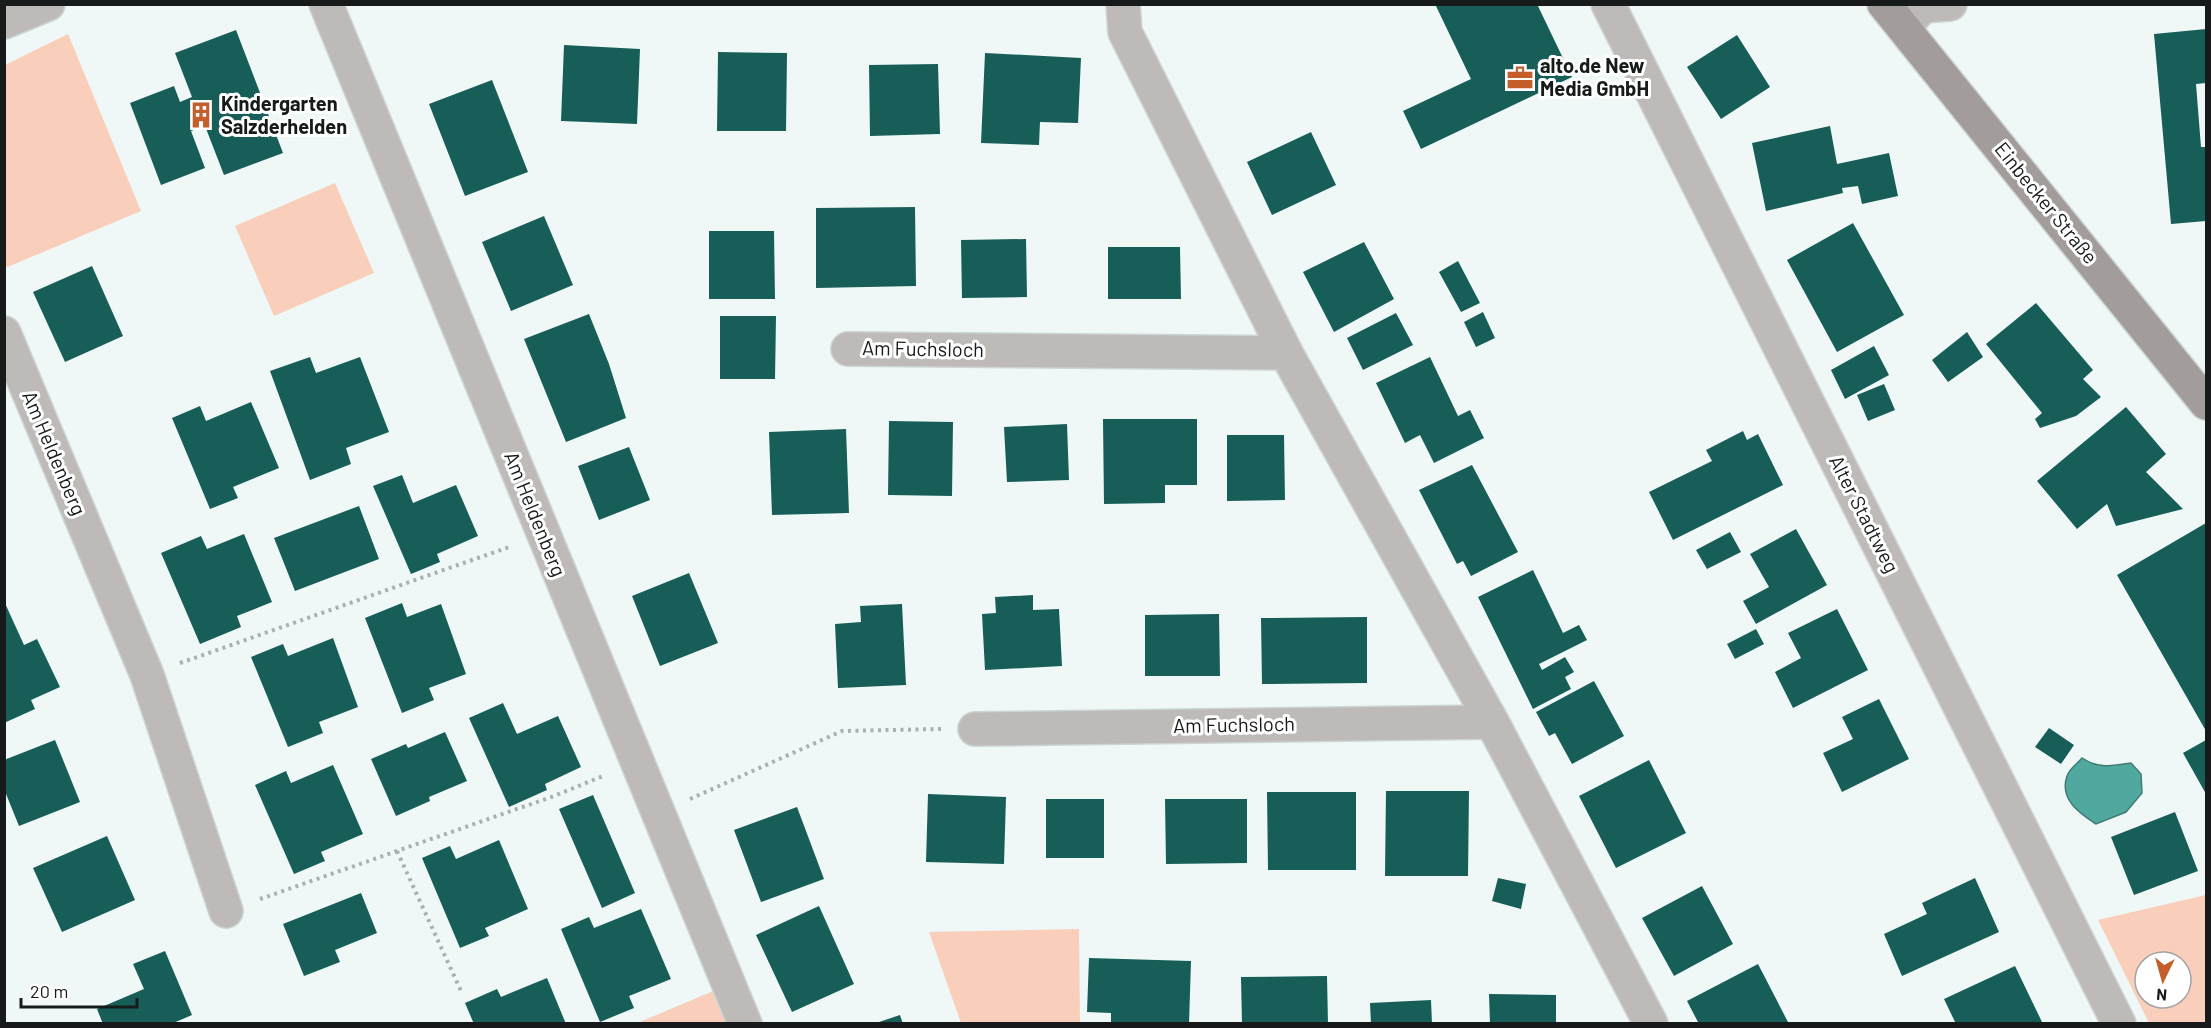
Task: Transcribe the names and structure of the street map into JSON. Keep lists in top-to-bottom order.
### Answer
{
  "streets": {
    "street": [
      "Einbecker Straße",
      "Am Fuchsloch",
      "Am Heldenberg",
      "Alter Stadtweg"
    ]
  },
  "places": {
    "office": ["alto.de New Media GmbH"],
    "building": ["Kindergarten Salzderhelden"]
  },
  "scale_bar": "20 m",
  "north": "bottom"
}
